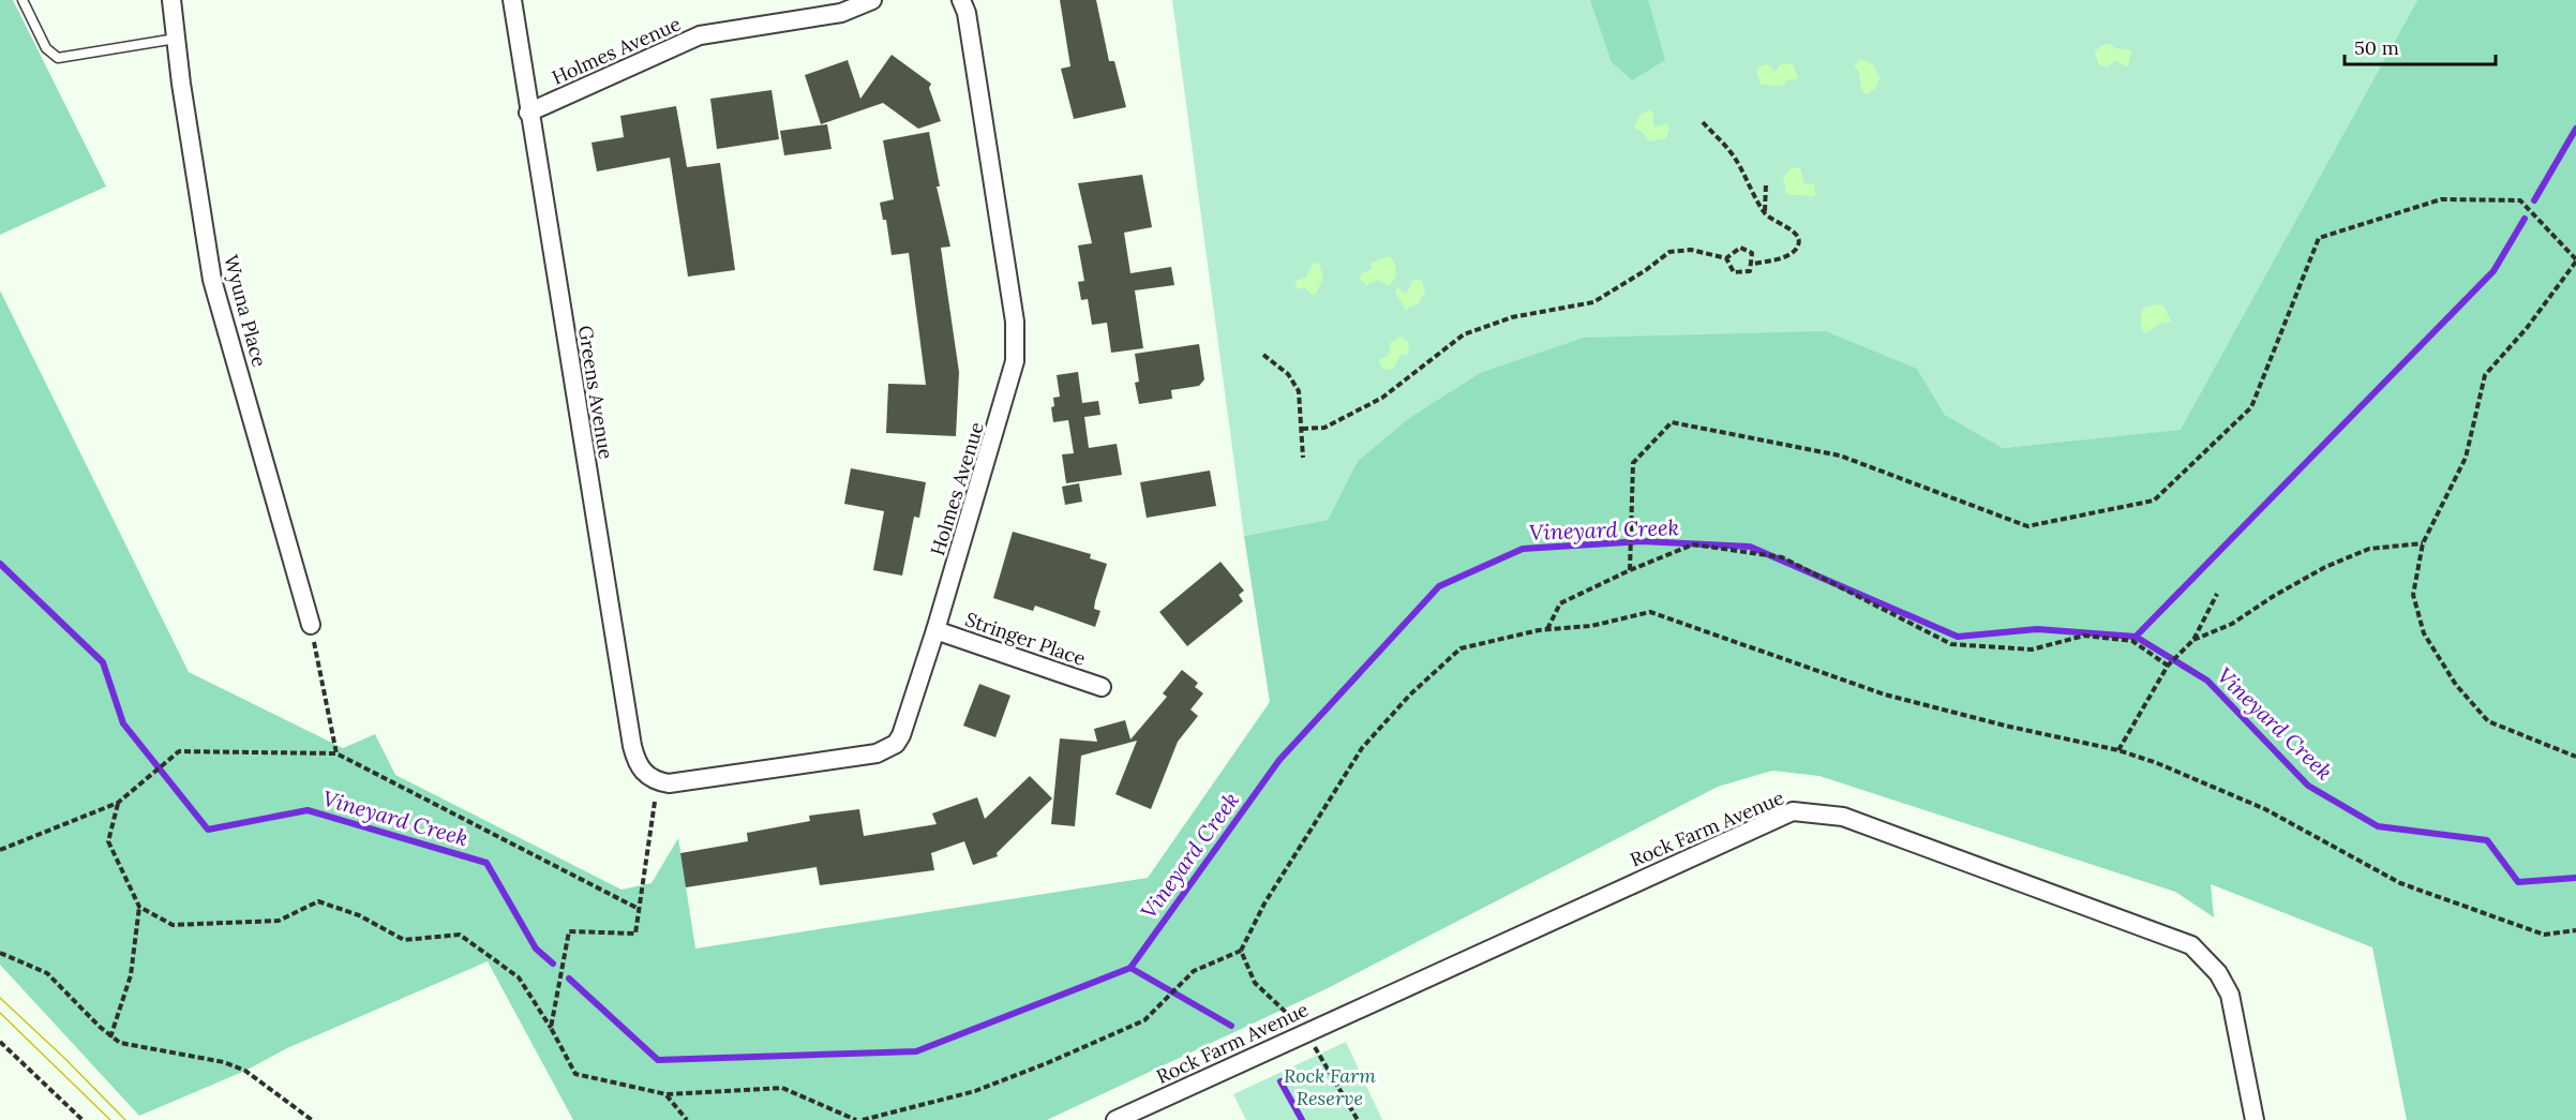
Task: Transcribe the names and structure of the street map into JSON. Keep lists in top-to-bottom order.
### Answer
{
  "streets": {
    "street": [
      "Holmes Avenue",
      "Wyuna Place",
      "Greens Avenue",
      "Stringer Place",
      "Rock Farm Avenue"
    ]
  },
  "crossings": [
    ["Holmes Avenue", "Greens Avenue"],
    ["Holmes Avenue", "Stringer Place"]
  ],
  "water": ["Vineyard Creek"],
  "parks": ["Rock Farm Reserve"],
  "scale_bar": "50 m"
}
